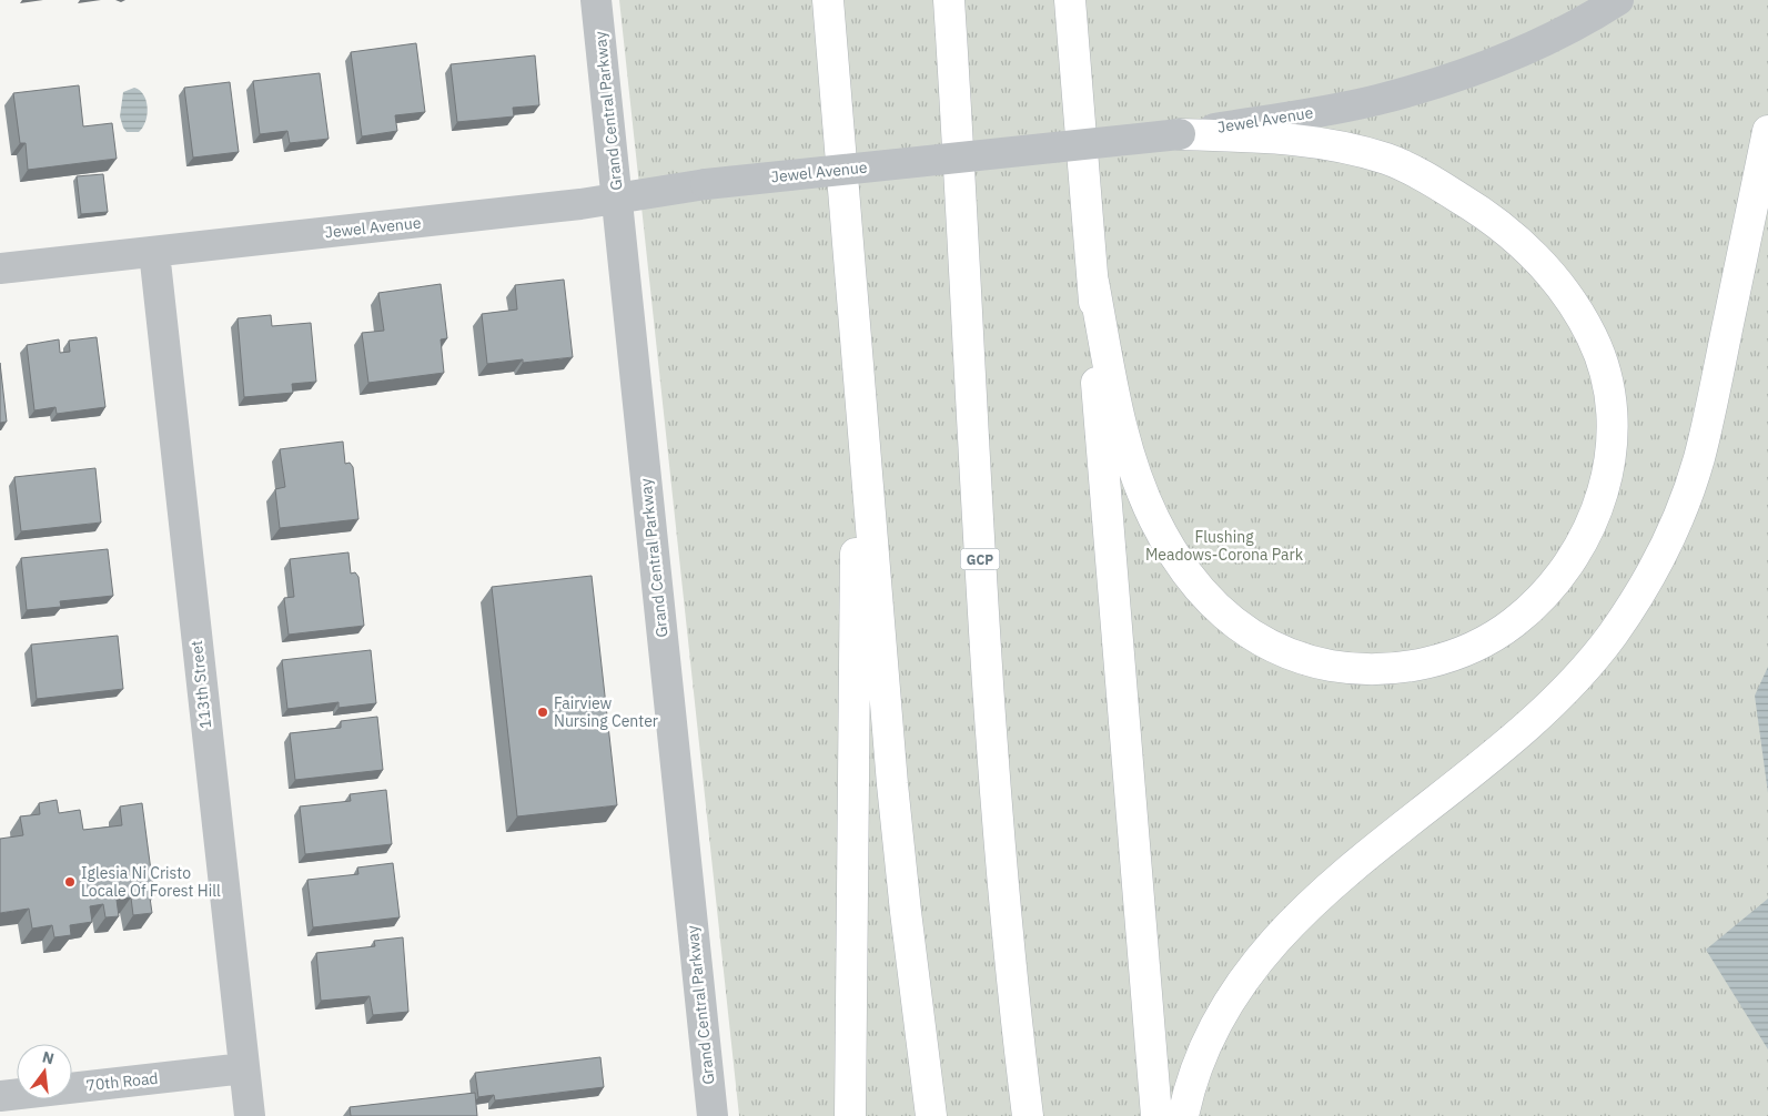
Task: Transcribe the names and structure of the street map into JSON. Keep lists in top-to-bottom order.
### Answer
{
  "streets": {
    "highway": ["GCP"],
    "street": [
      "Grand Central Parkway",
      "Jewel Avenue",
      "113th Street",
      "70th Road"
    ]
  },
  "crossings": [
    ["Grand Central Parkway", "Jewel Avenue"],
    ["Jewel Avenue", "113th Street"],
    ["113th Street", "70th Road"]
  ],
  "parks": ["Flushing Meadows-Corona Park"],
  "places": ["Fairview Nursing Center", "Iglesia Ni Cristo Locale Of Forest Hill"],
  "north": "top"
}
